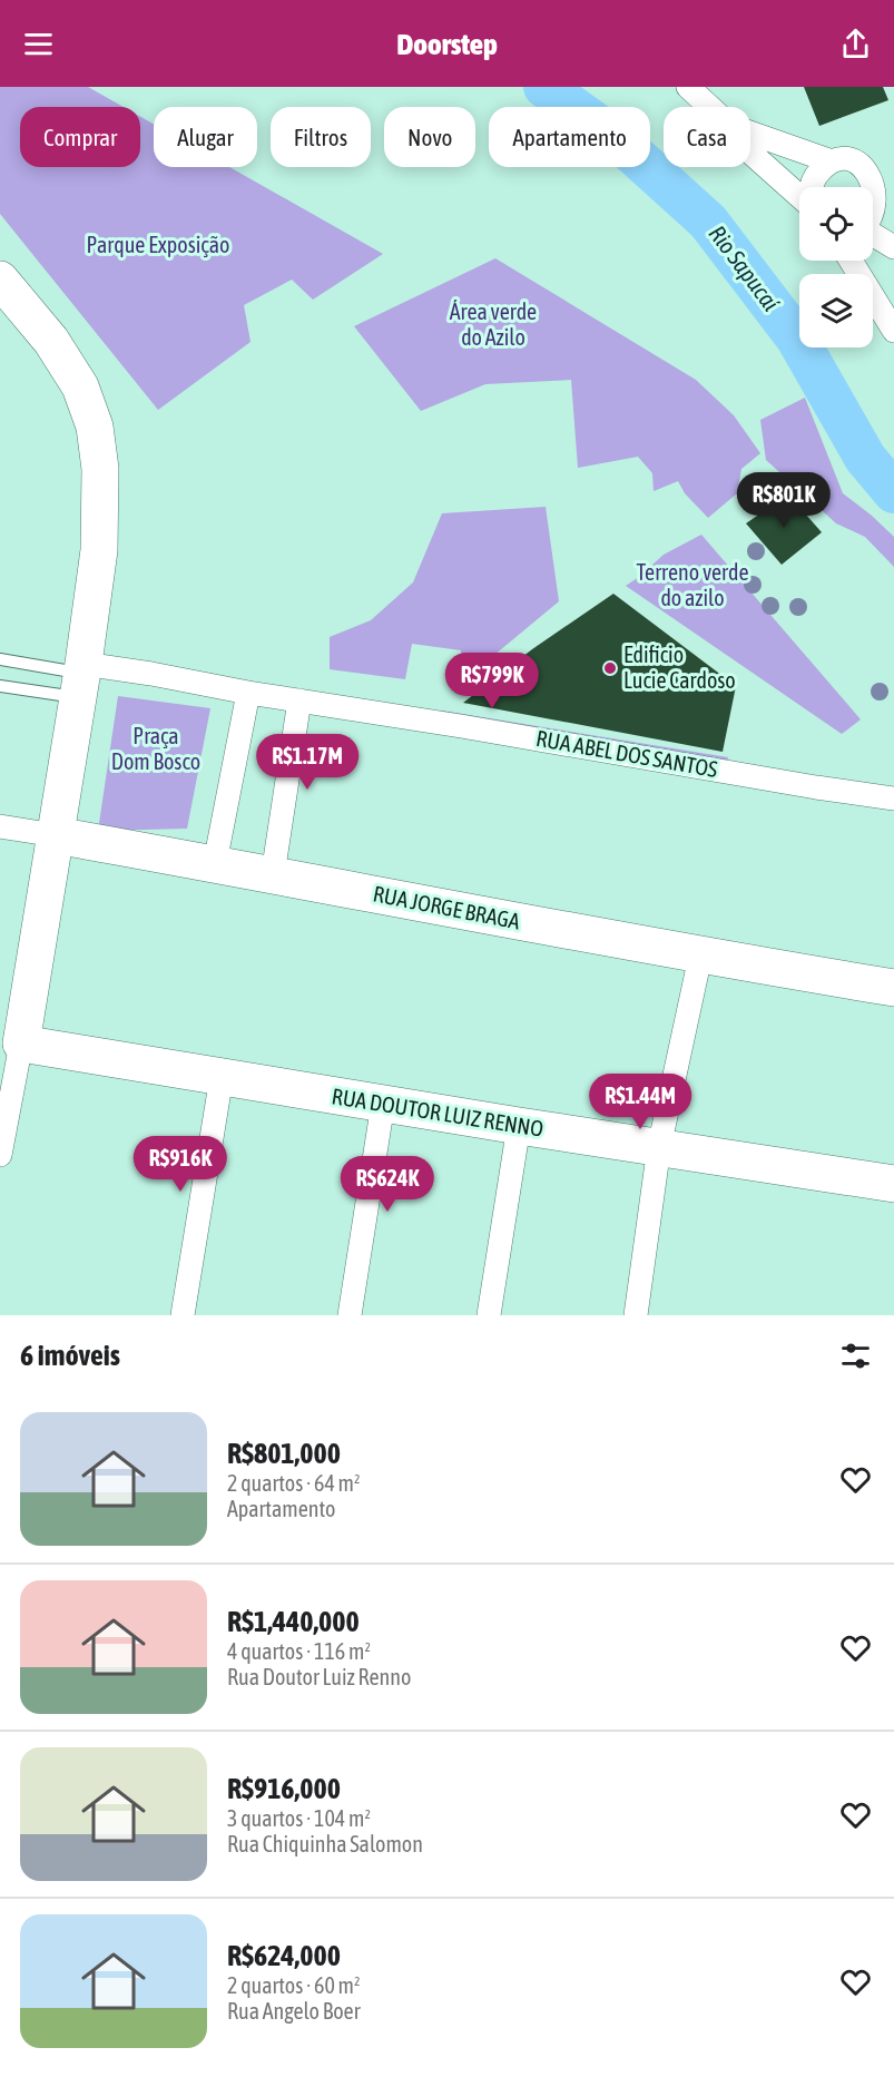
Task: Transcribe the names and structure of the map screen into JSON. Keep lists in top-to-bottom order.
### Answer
{
  "streets": {
    "highway": ["RUA JORGE BRAGA", "RUA DOUTOR LUIZ RENNO"],
    "street": ["RUA ABEL DOS SANTOS"]
  },
  "water": ["Rio Sapucaí"],
  "parks": [
    "Parque Exposição",
    "Área verde do Azilo",
    "Terreno verde do azilo",
    "Praça Dom Bosco"
  ],
  "places": ["Edificio Lucie Cardoso"],
  "page": {
    "header": "Doorstep",
    "chip": [
      "Comprar",
      "Alugar",
      "Filtros",
      "Novo",
      "Apartamento",
      "Casa"
    ],
    "price": [
      "R$801K",
      "R$799K",
      "R$1.17M",
      "R$1.44M",
      "R$916K",
      "R$624K"
    ],
    "heading": "6 imóveis",
    "list": [
      {
        "name": "R$801,000",
        "note": "2 quartos · 64 m² · Apartamento"
      },
      {
        "name": "R$1,440,000",
        "note": "4 quartos · 116 m² · Rua Doutor Luiz Renno"
      },
      {
        "name": "R$916,000",
        "note": "3 quartos · 104 m² · Rua Chiquinha Salomon"
      },
      {
        "name": "R$624,000",
        "note": "2 quartos · 60 m² · Rua Angelo Boer"
      }
    ]
  }
}
